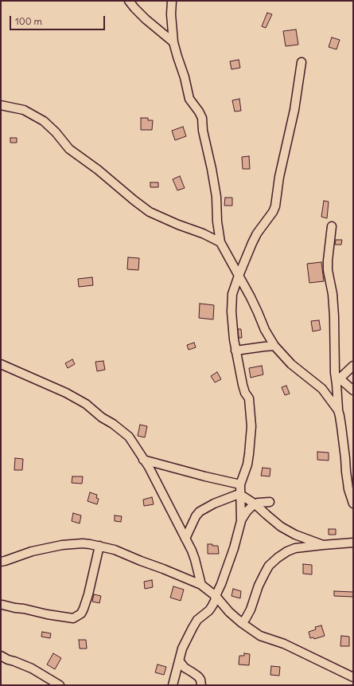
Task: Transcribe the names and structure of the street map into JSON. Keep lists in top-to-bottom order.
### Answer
{
  "scale_bar": "100 m"
}
